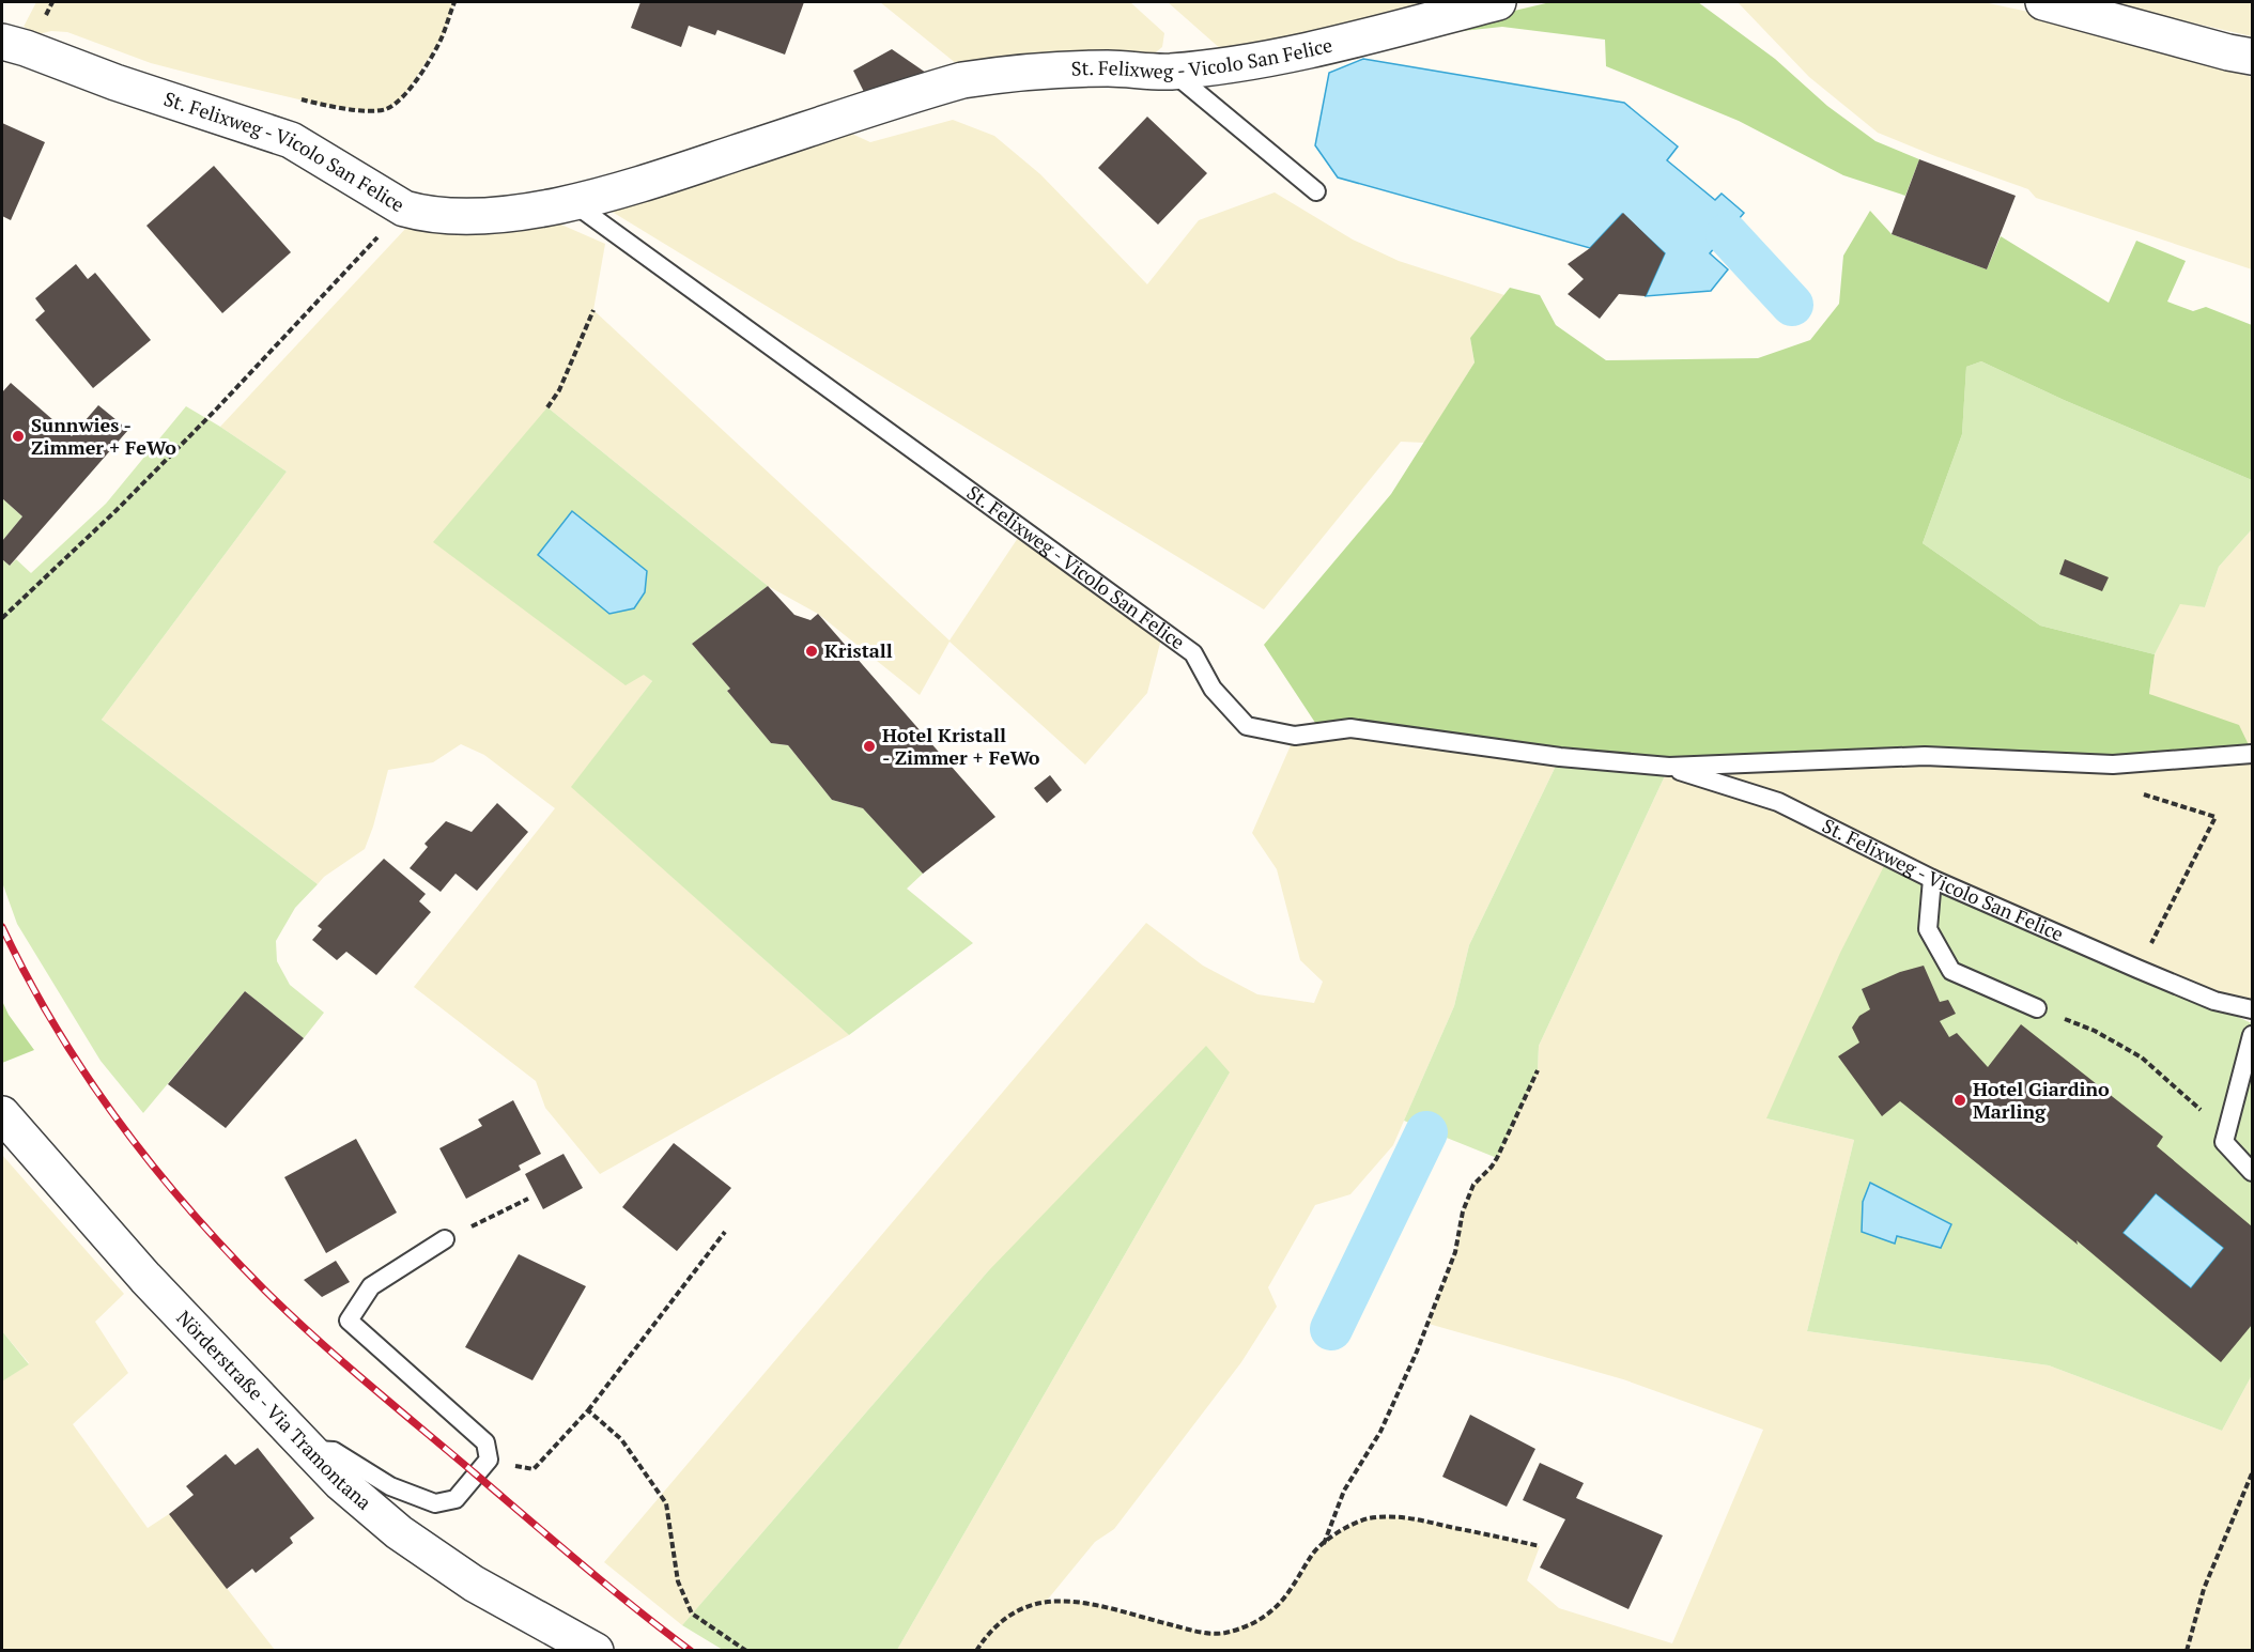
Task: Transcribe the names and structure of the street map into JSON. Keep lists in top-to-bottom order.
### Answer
{
  "streets": {
    "street": ["St. Felixweg - Vicolo San Felice", "Nörderstraße - Via Tramontana"]
  },
  "places": [
    "Sunnwies - Zimmer + FeWo",
    "Kristall",
    "Hotel Kristall - Zimmer + FeWo",
    "Hotel Giardino Marling"
  ]
}
